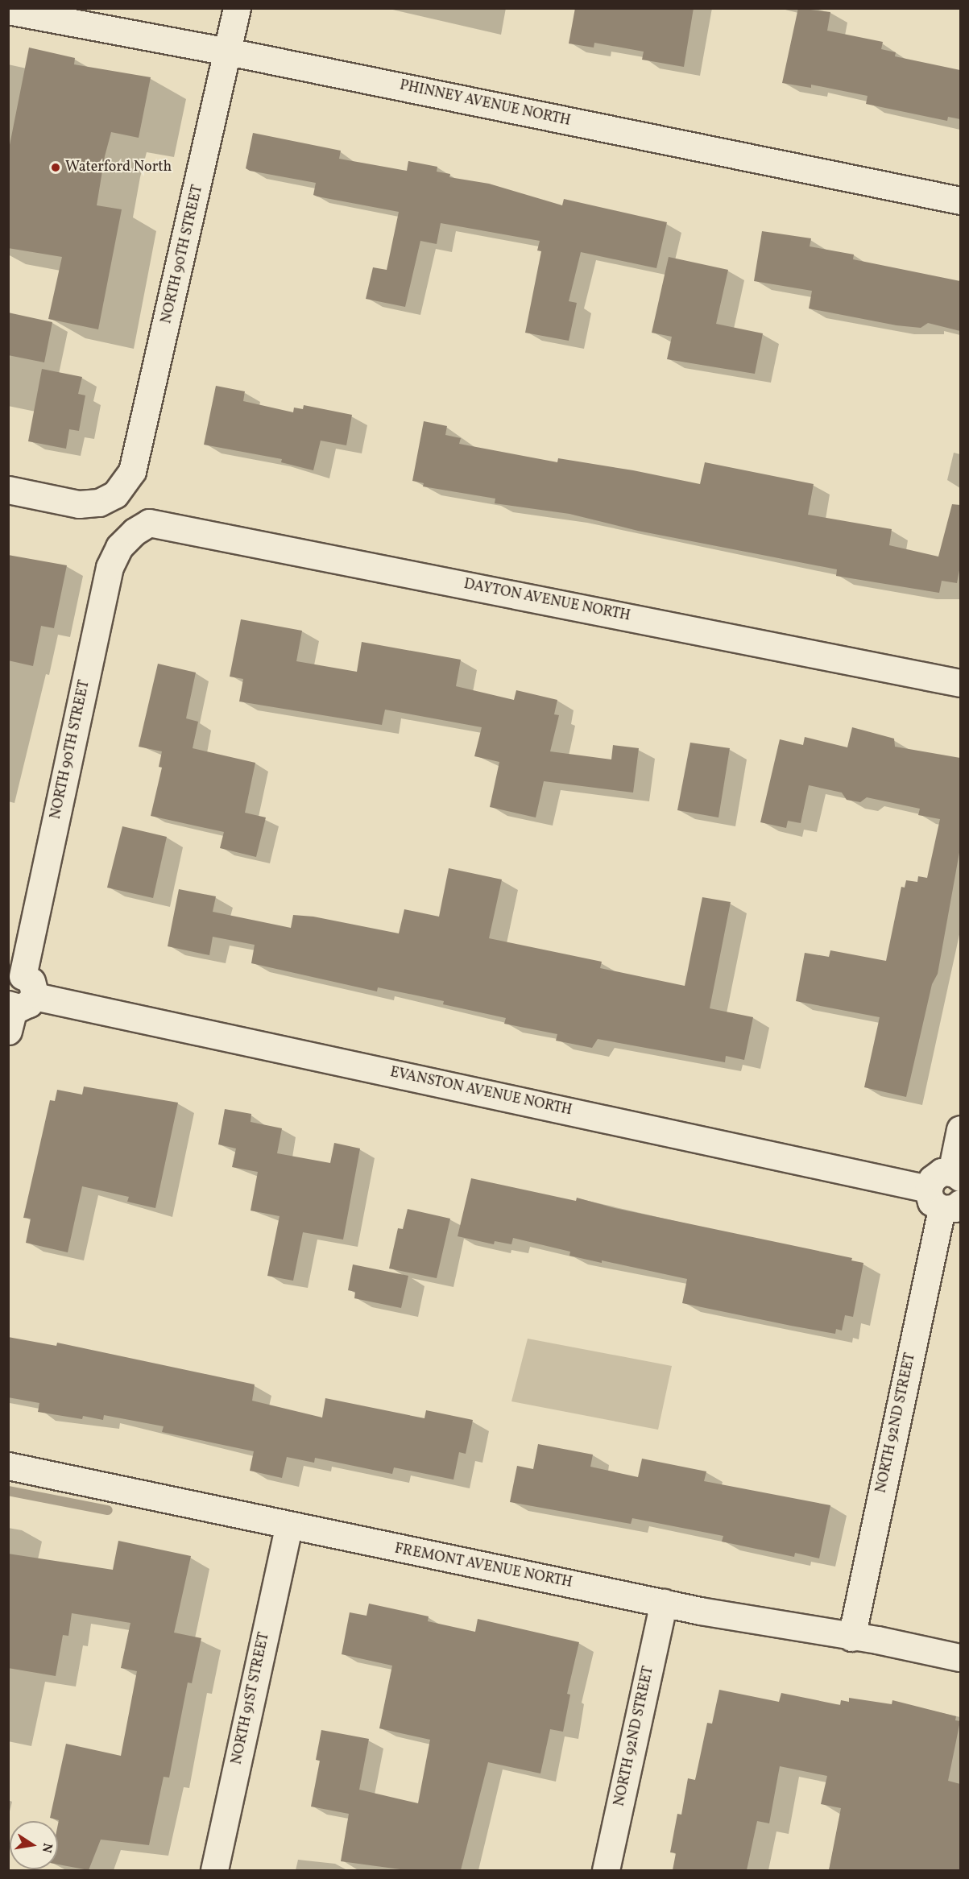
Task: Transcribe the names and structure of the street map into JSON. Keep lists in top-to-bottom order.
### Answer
{
  "streets": {
    "street": [
      "PHINNEY AVENUE NORTH",
      "NORTH 90TH STREET",
      "DAYTON AVENUE NORTH",
      "EVANSTON AVENUE NORTH",
      "NORTH 92ND STREET",
      "FREMONT AVENUE NORTH",
      "NORTH 91ST STREET"
    ]
  },
  "crossings": [
    ["PHINNEY AVENUE NORTH", "NORTH 90TH STREET"],
    ["NORTH 90TH STREET", "DAYTON AVENUE NORTH"],
    ["NORTH 90TH STREET", "EVANSTON AVENUE NORTH"],
    ["EVANSTON AVENUE NORTH", "NORTH 92ND STREET"],
    ["NORTH 92ND STREET", "FREMONT AVENUE NORTH"],
    ["FREMONT AVENUE NORTH", "NORTH 91ST STREET"]
  ],
  "places": ["Waterford North"],
  "north": "right"
}
